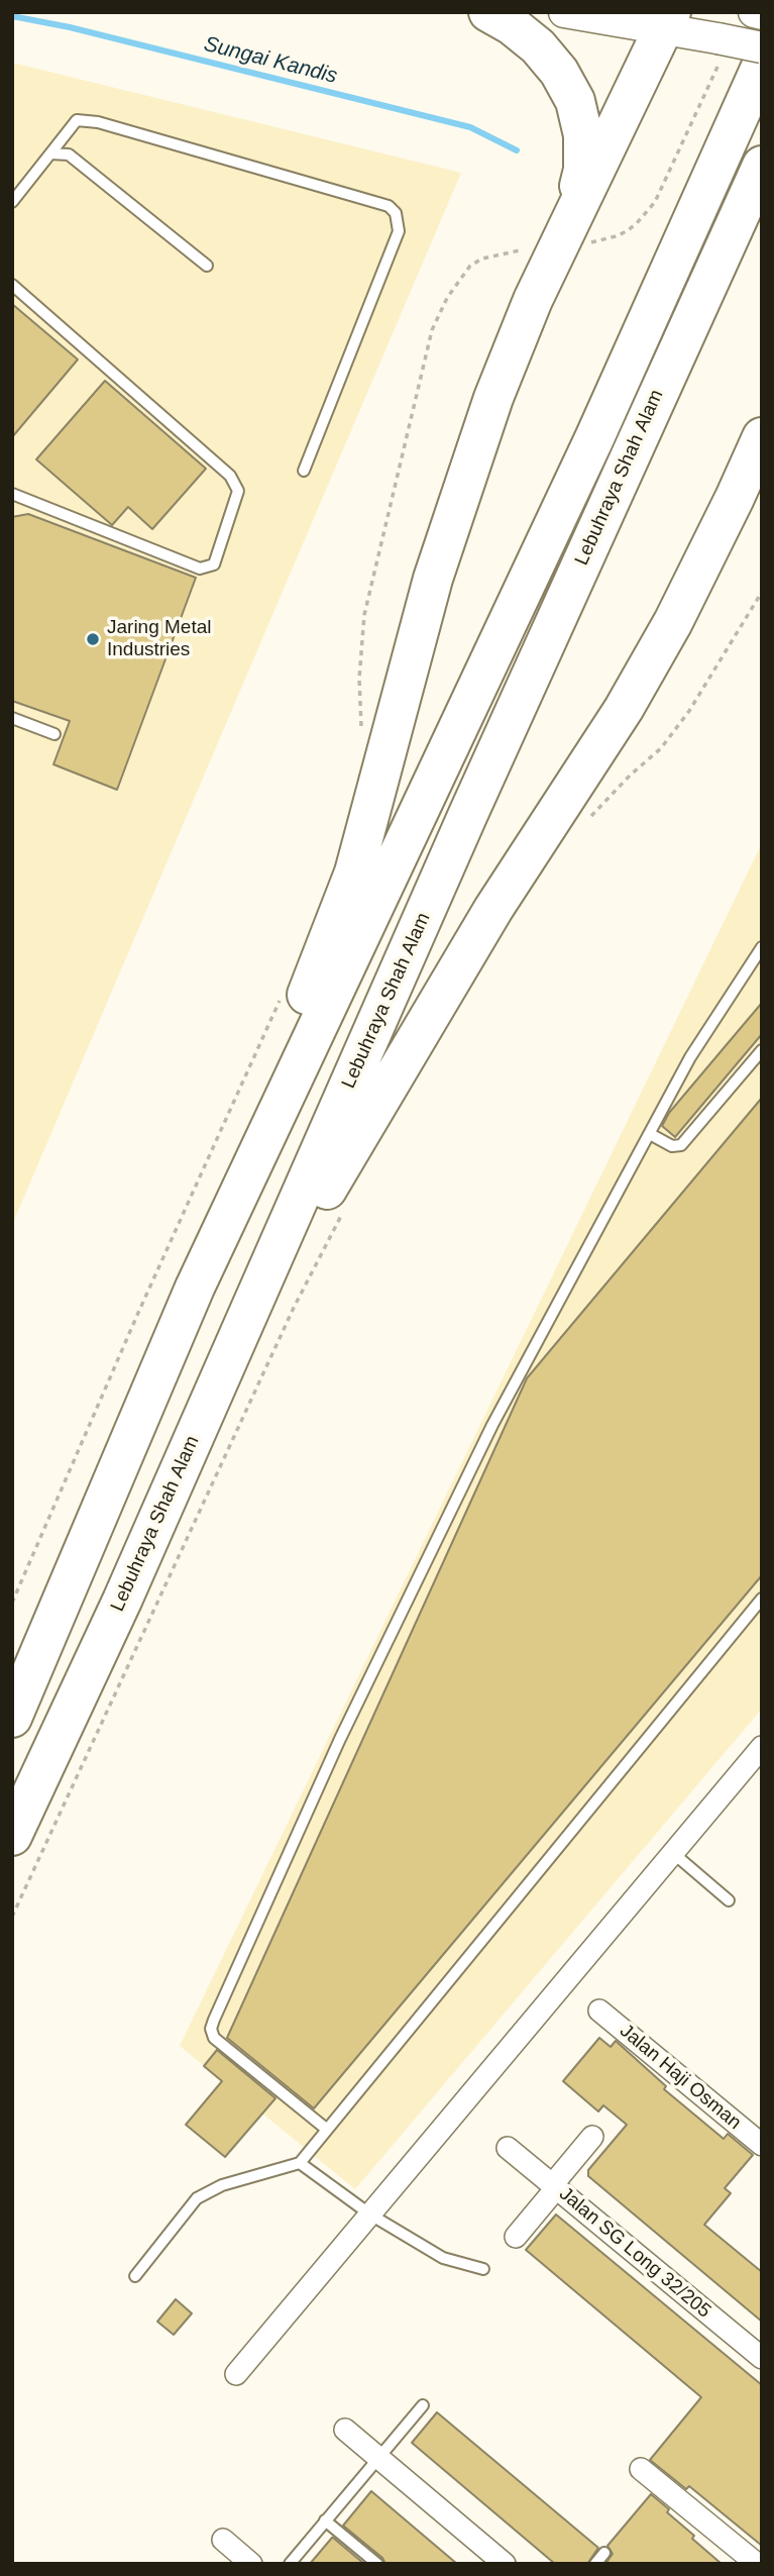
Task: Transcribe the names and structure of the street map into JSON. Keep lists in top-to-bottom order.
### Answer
{
  "streets": {
    "highway": ["Lebuhraya Shah Alam"],
    "street": ["Jalan Haji Osman", "Jalan SG Long 32/205"]
  },
  "water": ["Sungai Kandis"],
  "places": ["Jaring Metal Industries"]
}
